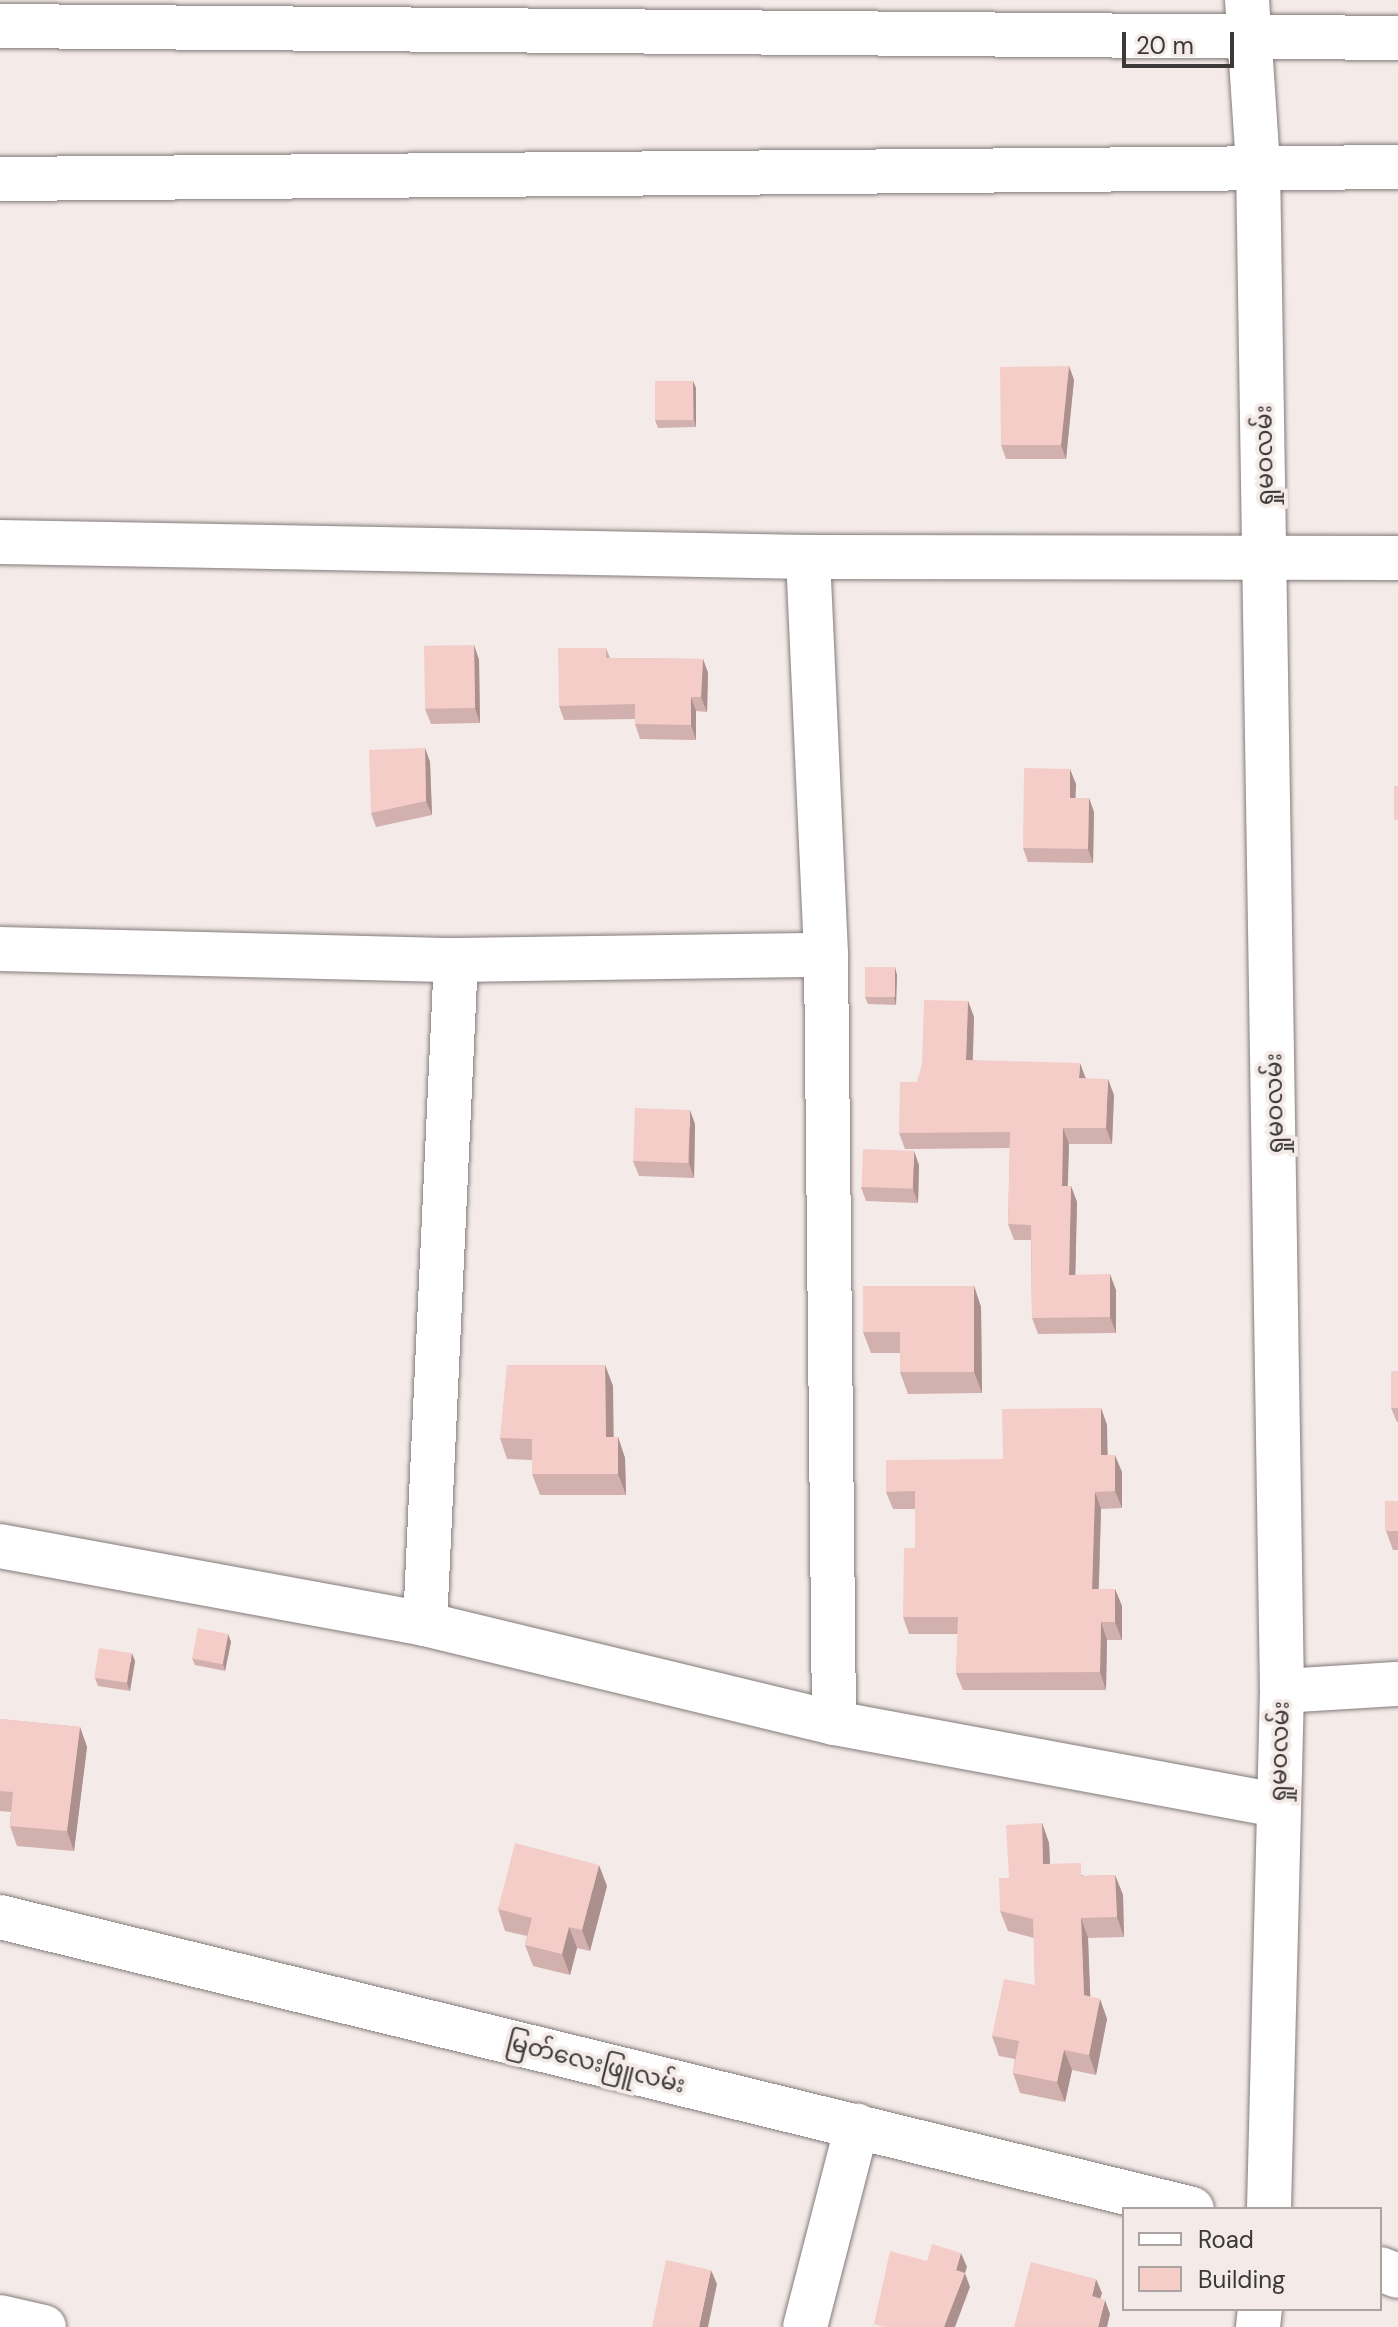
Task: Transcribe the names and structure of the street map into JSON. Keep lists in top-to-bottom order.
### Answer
{
  "streets": {
    "street": ["ရှုမဝလမ်း", "မြတ်လေးဖြူလမ်း"]
  },
  "legend": ["Road", "Building"],
  "scale_bar": "20 m"
}
